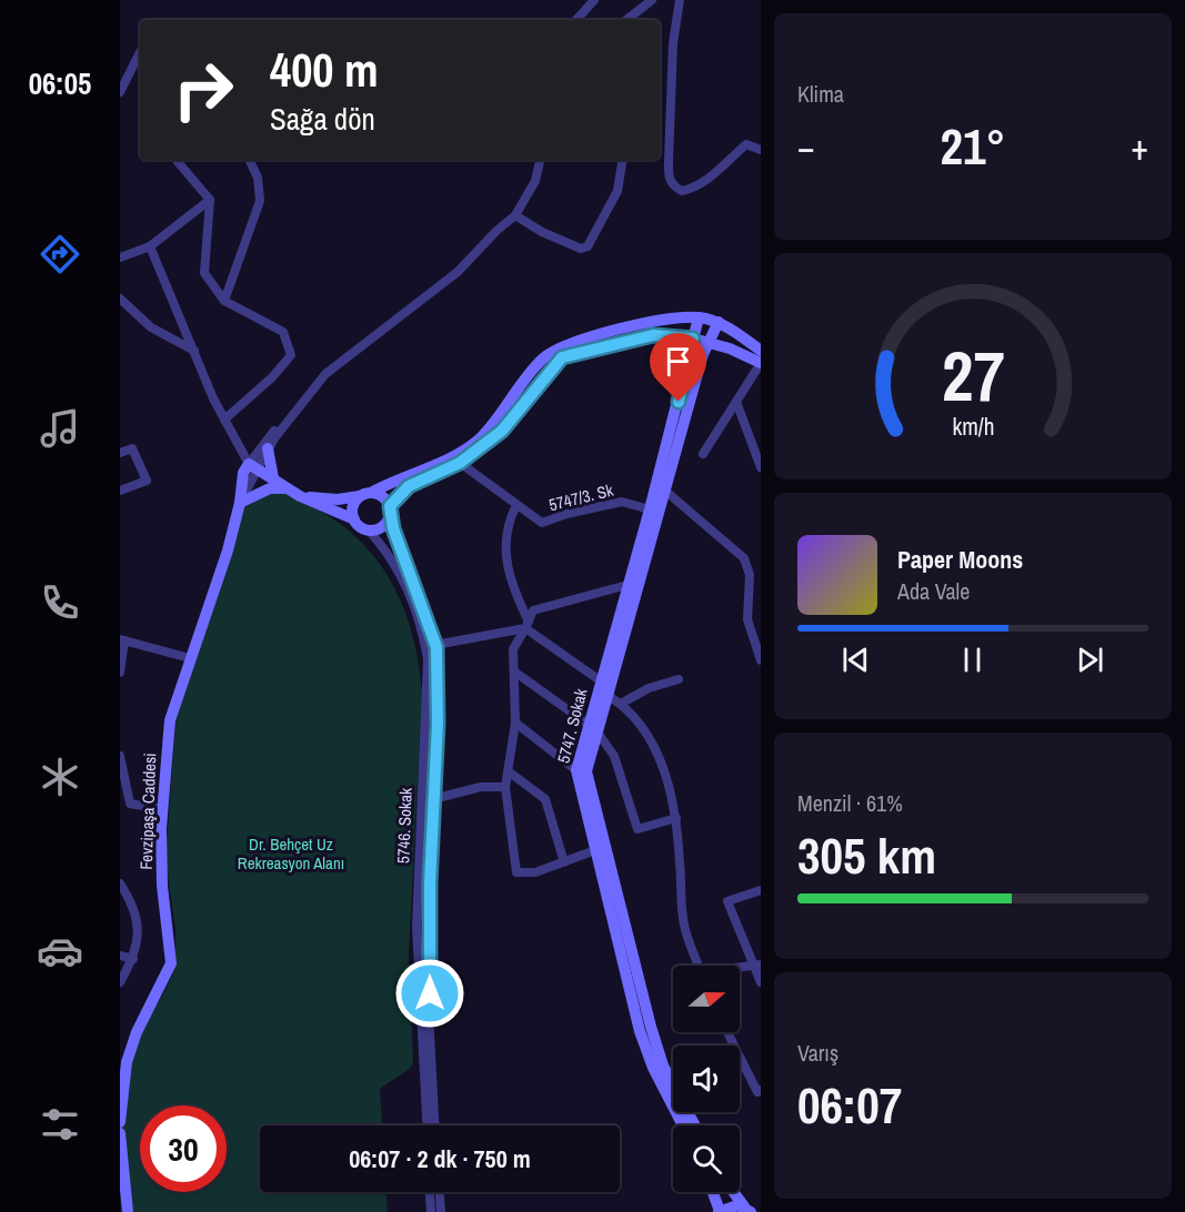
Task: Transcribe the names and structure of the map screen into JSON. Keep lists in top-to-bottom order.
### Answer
{
  "streets": {
    "main road": ["5747. Sokak", "Fevzipaşa Caddesi"],
    "street": ["5747/3. Sk", "5746. Sokak"]
  },
  "crossings": [
    ["5747/3. Sk", "5747. Sokak"]
  ],
  "parks": ["Dr. Behçet Uz Rekreasyon Alanı"],
  "north": "right",
  "page": {
    "tabs": "06:05",
    "tile": [
      "Klima",
      ["Menzil · 61%", "305 km"],
      ["Varış", "06:07"]
    ],
    "turn": ["400 m", "Sağa dön"],
    "heat": ["−", "21°", "+"],
    "song": ["Paper Moons", "Ada Vale"],
    "limit": "30",
    "trip": "06:07 · 2 dk · 750 m",
    "gauge": ["27", "km/h"]
  }
}
